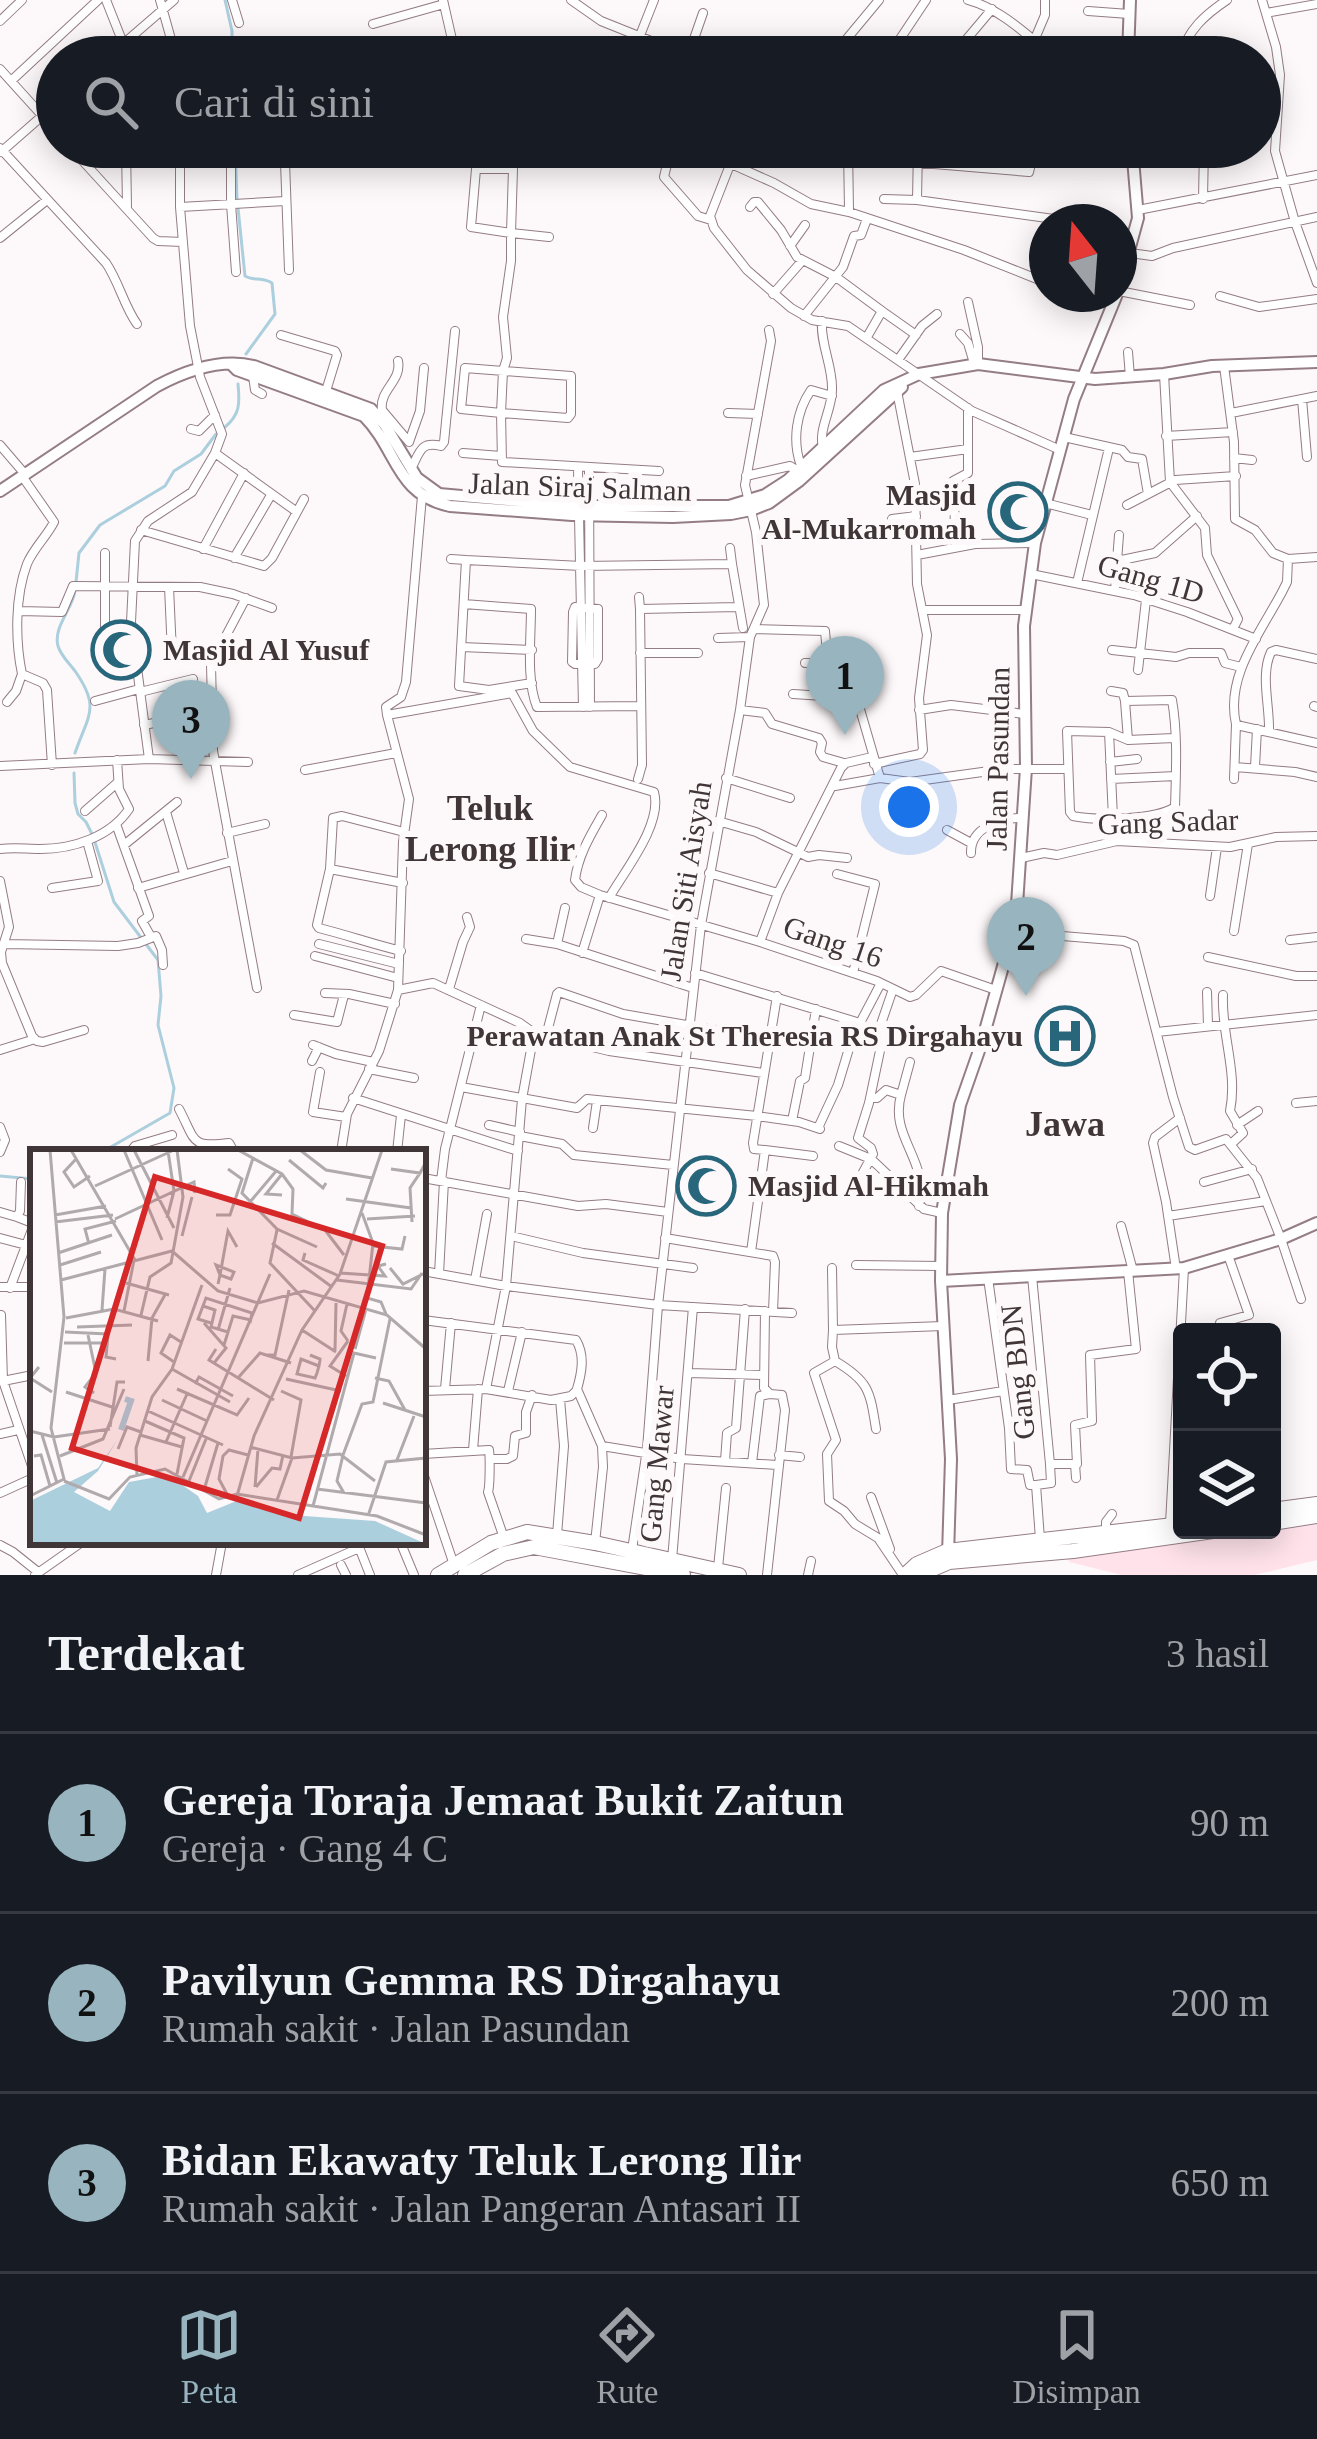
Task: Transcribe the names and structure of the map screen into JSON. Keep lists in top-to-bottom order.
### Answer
{
  "streets": {
    "street": [
      "Jalan Siraj Salman",
      "Gang 1D",
      "Jalan Pasundan",
      "Gang Sadar",
      "Jalan Siti Aisyah",
      "Gang 16",
      "Gang BDN",
      "Gang Mawar"
    ]
  },
  "crossings": [
    ["Jalan Siraj Salman", "Jalan Pasundan"],
    ["Jalan Siraj Salman", "Jalan Siti Aisyah"],
    ["Gang 1D", "Jalan Pasundan"],
    ["Jalan Pasundan", "Gang Sadar"],
    ["Jalan Pasundan", "Gang 16"],
    ["Jalan Siti Aisyah", "Gang 16"]
  ],
  "districts": ["Teluk Lerong Ilir", "Jawa"],
  "places": {
    "mosque": ["Masjid Al-Mukarromah", "Masjid Al Yusuf", "Masjid Al-Hikmah"],
    "hospital": ["Perawatan Anak St Theresia RS Dirgahayu"]
  },
  "north": "top",
  "page": {
    "search": "Cari di sini",
    "pins": ["1", "3", "2"],
    "heading": ["Terdekat", "3 hasil"],
    "list": [
      {
        "mark": "1",
        "name": "Gereja Toraja Jemaat Bukit Zaitun",
        "note": "Gereja · Gang 4 C",
        "value": "90 m"
      },
      {
        "mark": "2",
        "name": "Pavilyun Gemma RS Dirgahayu",
        "note": "Rumah sakit · Jalan Pasundan",
        "value": "200 m"
      },
      {
        "mark": "3",
        "name": "Bidan Ekawaty Teluk Lerong Ilir",
        "note": "Rumah sakit · Jalan Pangeran Antasari II",
        "value": "650 m"
      }
    ],
    "nav": ["Peta", "Rute", "Disimpan"]
  }
}
